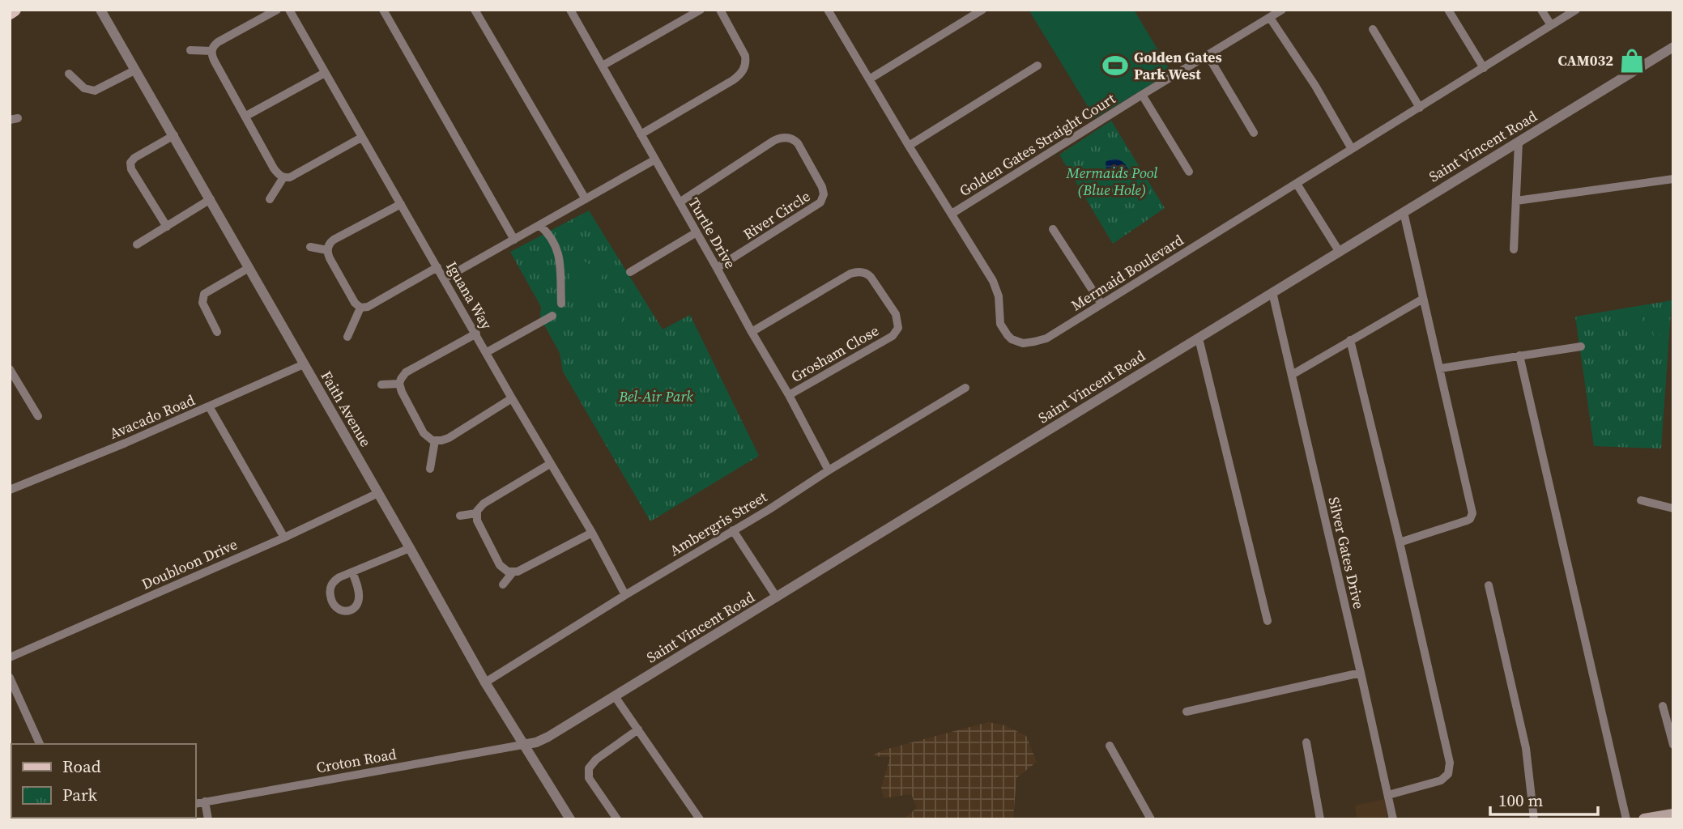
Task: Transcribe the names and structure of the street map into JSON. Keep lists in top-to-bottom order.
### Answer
{
  "streets": {
    "street": [
      "Golden Gates Straight Court",
      "Saint Vincent Road",
      "River Circle",
      "Turtle Drive",
      "Mermaid Boulevard",
      "Iguana Way",
      "Grosham Close",
      "Faith Avenue",
      "Avacado Road",
      "Ambergris Street",
      "Silver Gates Drive",
      "Doubloon Drive",
      "Croton Road"
    ]
  },
  "crossings": [
    ["Golden Gates Straight Court", "Mermaid Boulevard"],
    ["Saint Vincent Road", "Faith Avenue"],
    ["Saint Vincent Road", "Silver Gates Drive"],
    ["Saint Vincent Road", "Croton Road"],
    ["River Circle", "Turtle Drive"],
    ["Turtle Drive", "Grosham Close"],
    ["Turtle Drive", "Ambergris Street"],
    ["Iguana Way", "Ambergris Street"],
    ["Faith Avenue", "Avacado Road"],
    ["Faith Avenue", "Ambergris Street"],
    ["Faith Avenue", "Doubloon Drive"],
    ["Faith Avenue", "Croton Road"]
  ],
  "parks": ["Mermaids Pool (Blue Hole)", "Bel-Air Park"],
  "places": {
    "shop": ["CAM032"],
    "sports": ["Golden Gates Park West"]
  },
  "legend": ["Road", "Park"],
  "scale_bar": "100 m"
}
